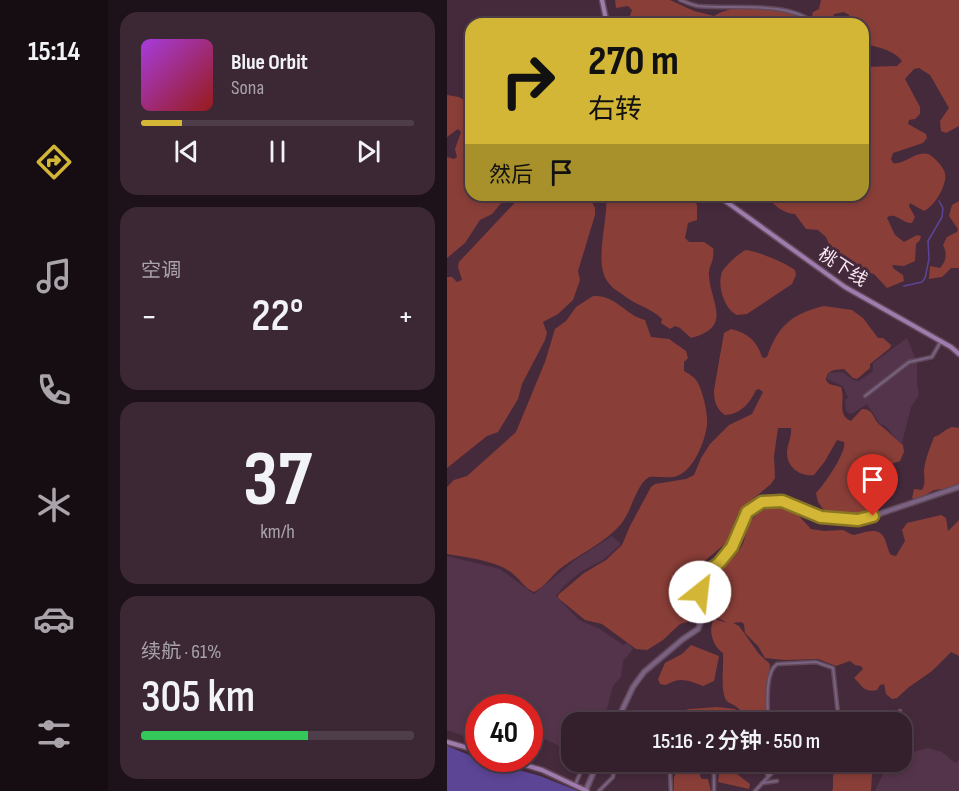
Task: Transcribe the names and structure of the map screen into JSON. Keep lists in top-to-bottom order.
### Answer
{
  "streets": {
    "main road": ["桃下线"]
  },
  "page": {
    "tabs": "15:14",
    "turn": ["270 m", "右转"],
    "song": ["Blue Orbit", "Sona"],
    "then": "然后",
    "tile": [
      "空调",
      ["37", "km/h"],
      ["续航 · 61%", "305 km"]
    ],
    "heat": ["−", "22°", "+"],
    "limit": "40",
    "trip": "15:16 · 2 分钟 · 550 m"
  }
}
